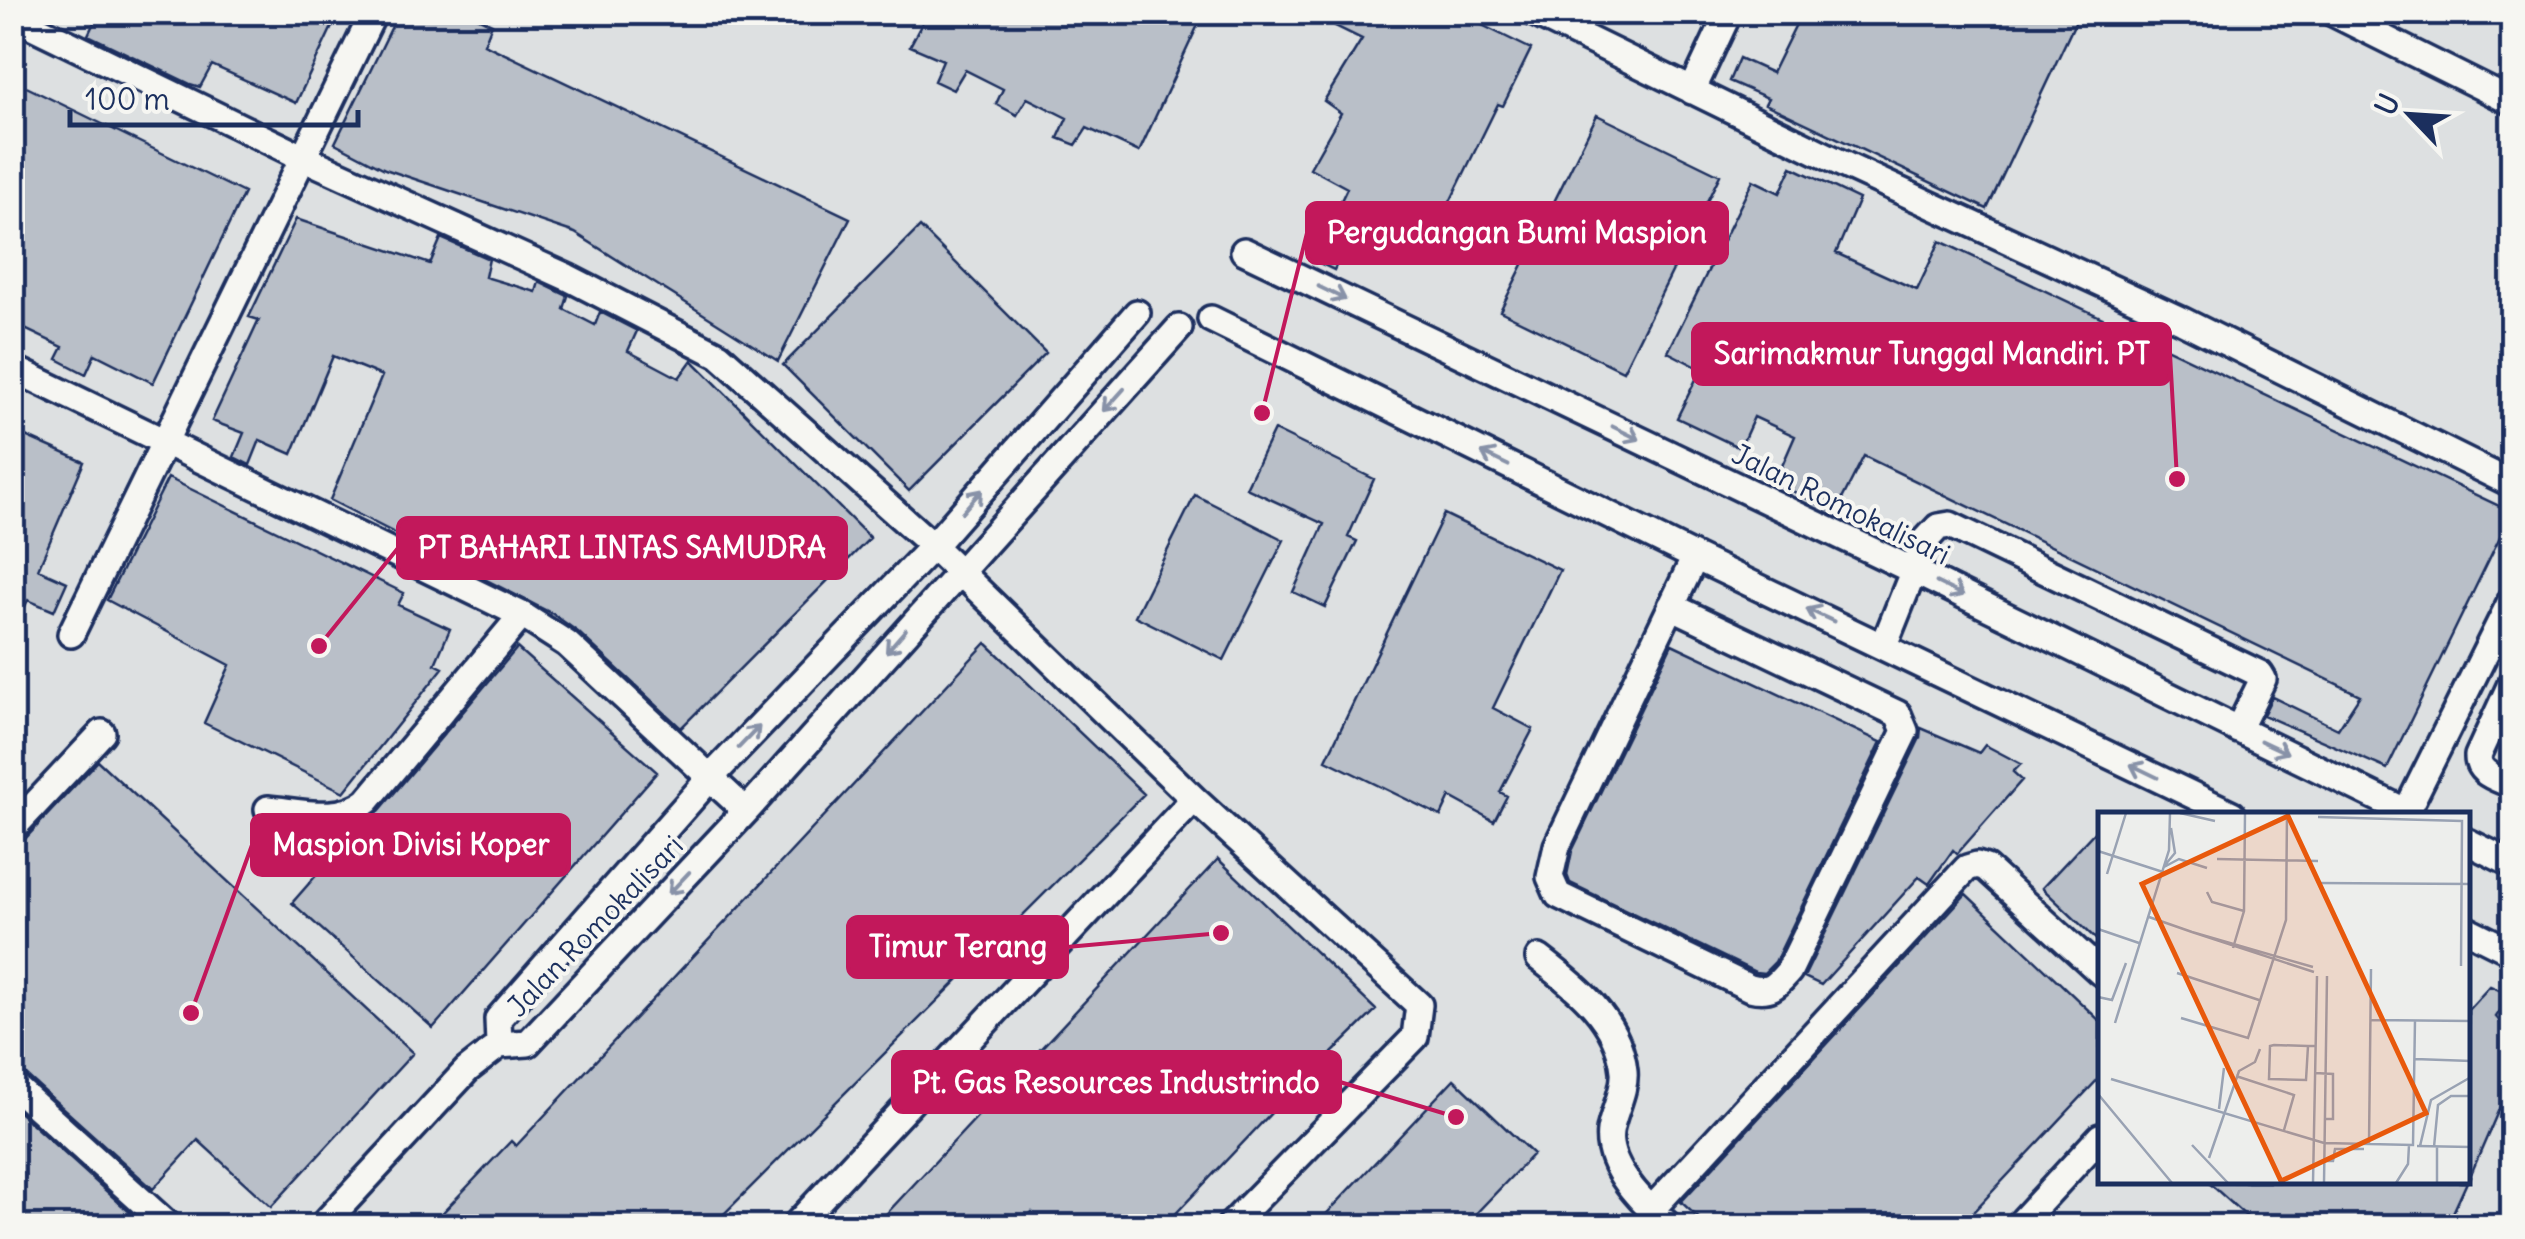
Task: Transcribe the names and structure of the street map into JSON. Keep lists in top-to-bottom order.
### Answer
{
  "streets": {
    "lane": ["Jalan Romokalisari"]
  },
  "places": [
    "Pergudangan Bumi Maspion",
    "Sarimakmur Tunggal Mandiri. PT",
    "PT BAHARI LINTAS SAMUDRA",
    "Timur Terang",
    "Maspion Divisi Koper",
    "Pt. Gas Resources Industrindo"
  ],
  "scale_bar": "100 m",
  "north": "top left"
}
